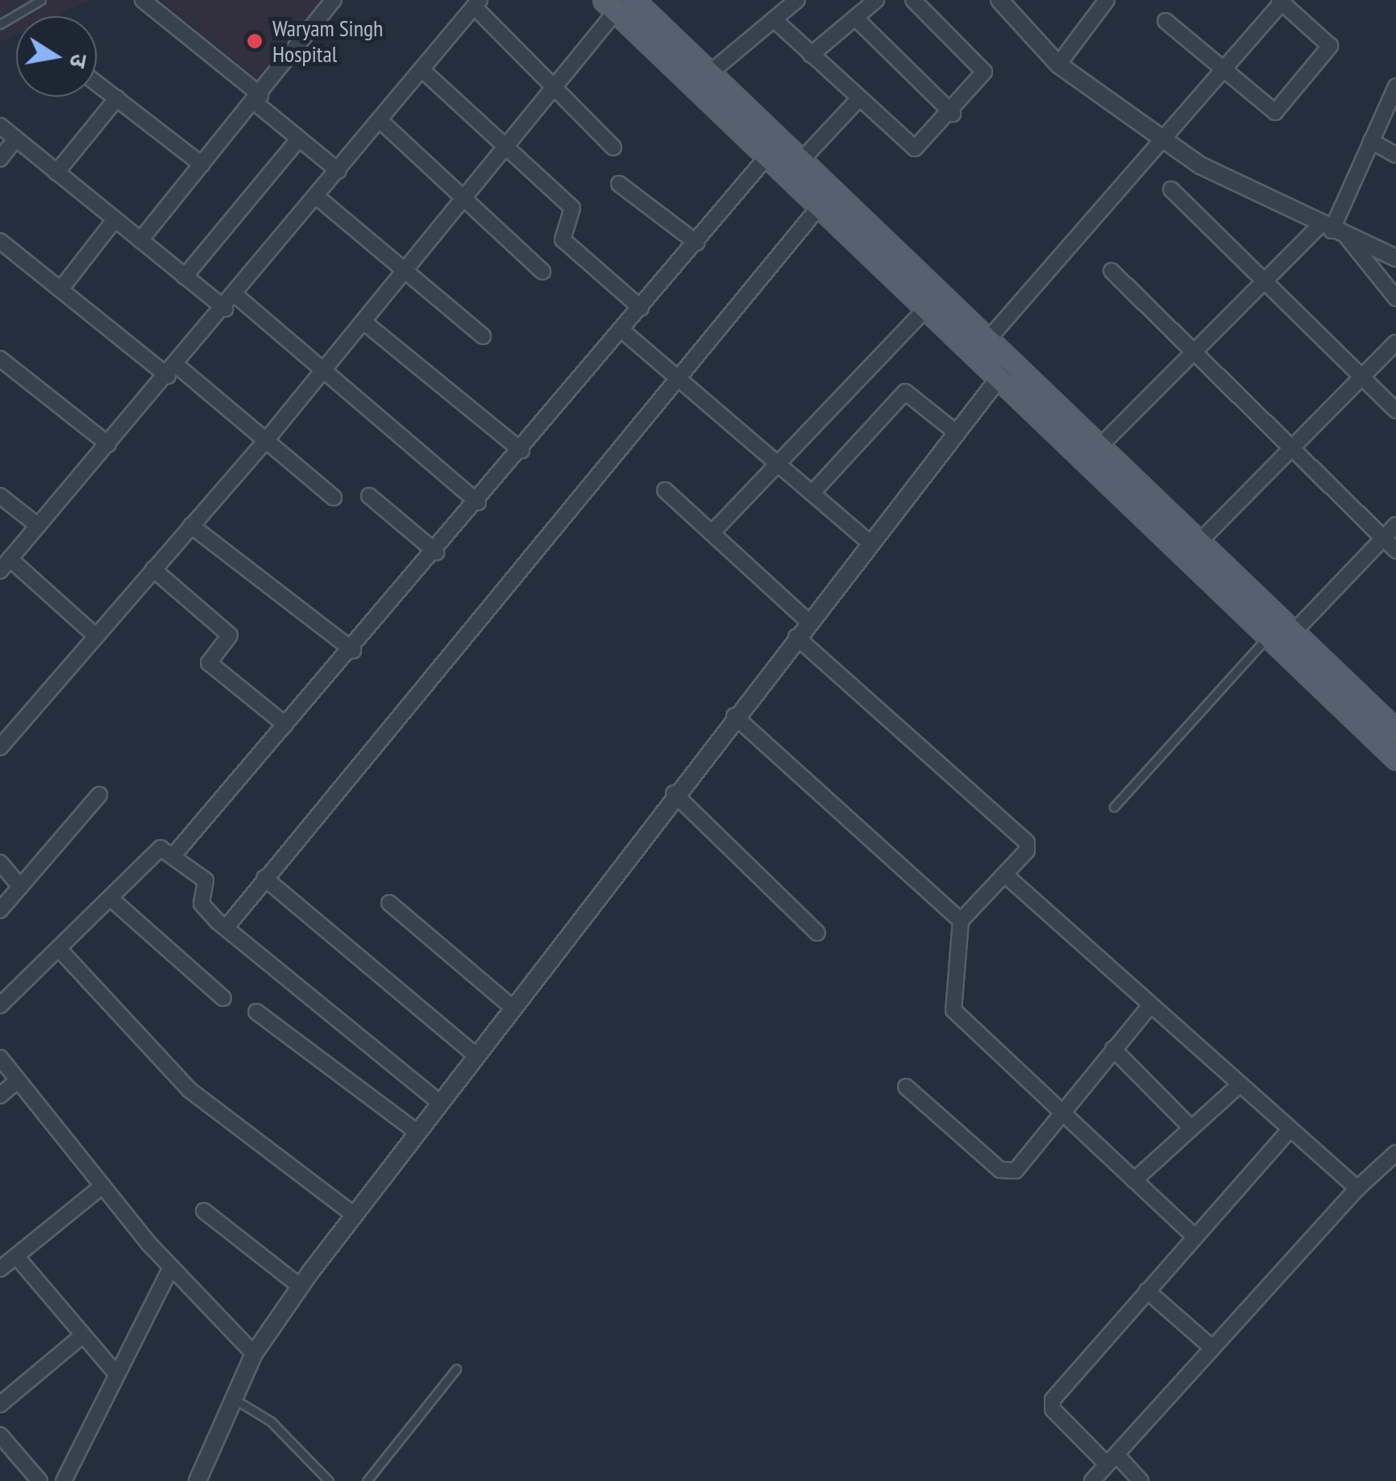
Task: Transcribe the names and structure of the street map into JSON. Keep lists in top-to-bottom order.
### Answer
{
  "places": ["Waryam Singh Hospital"],
  "north": "right"
}
